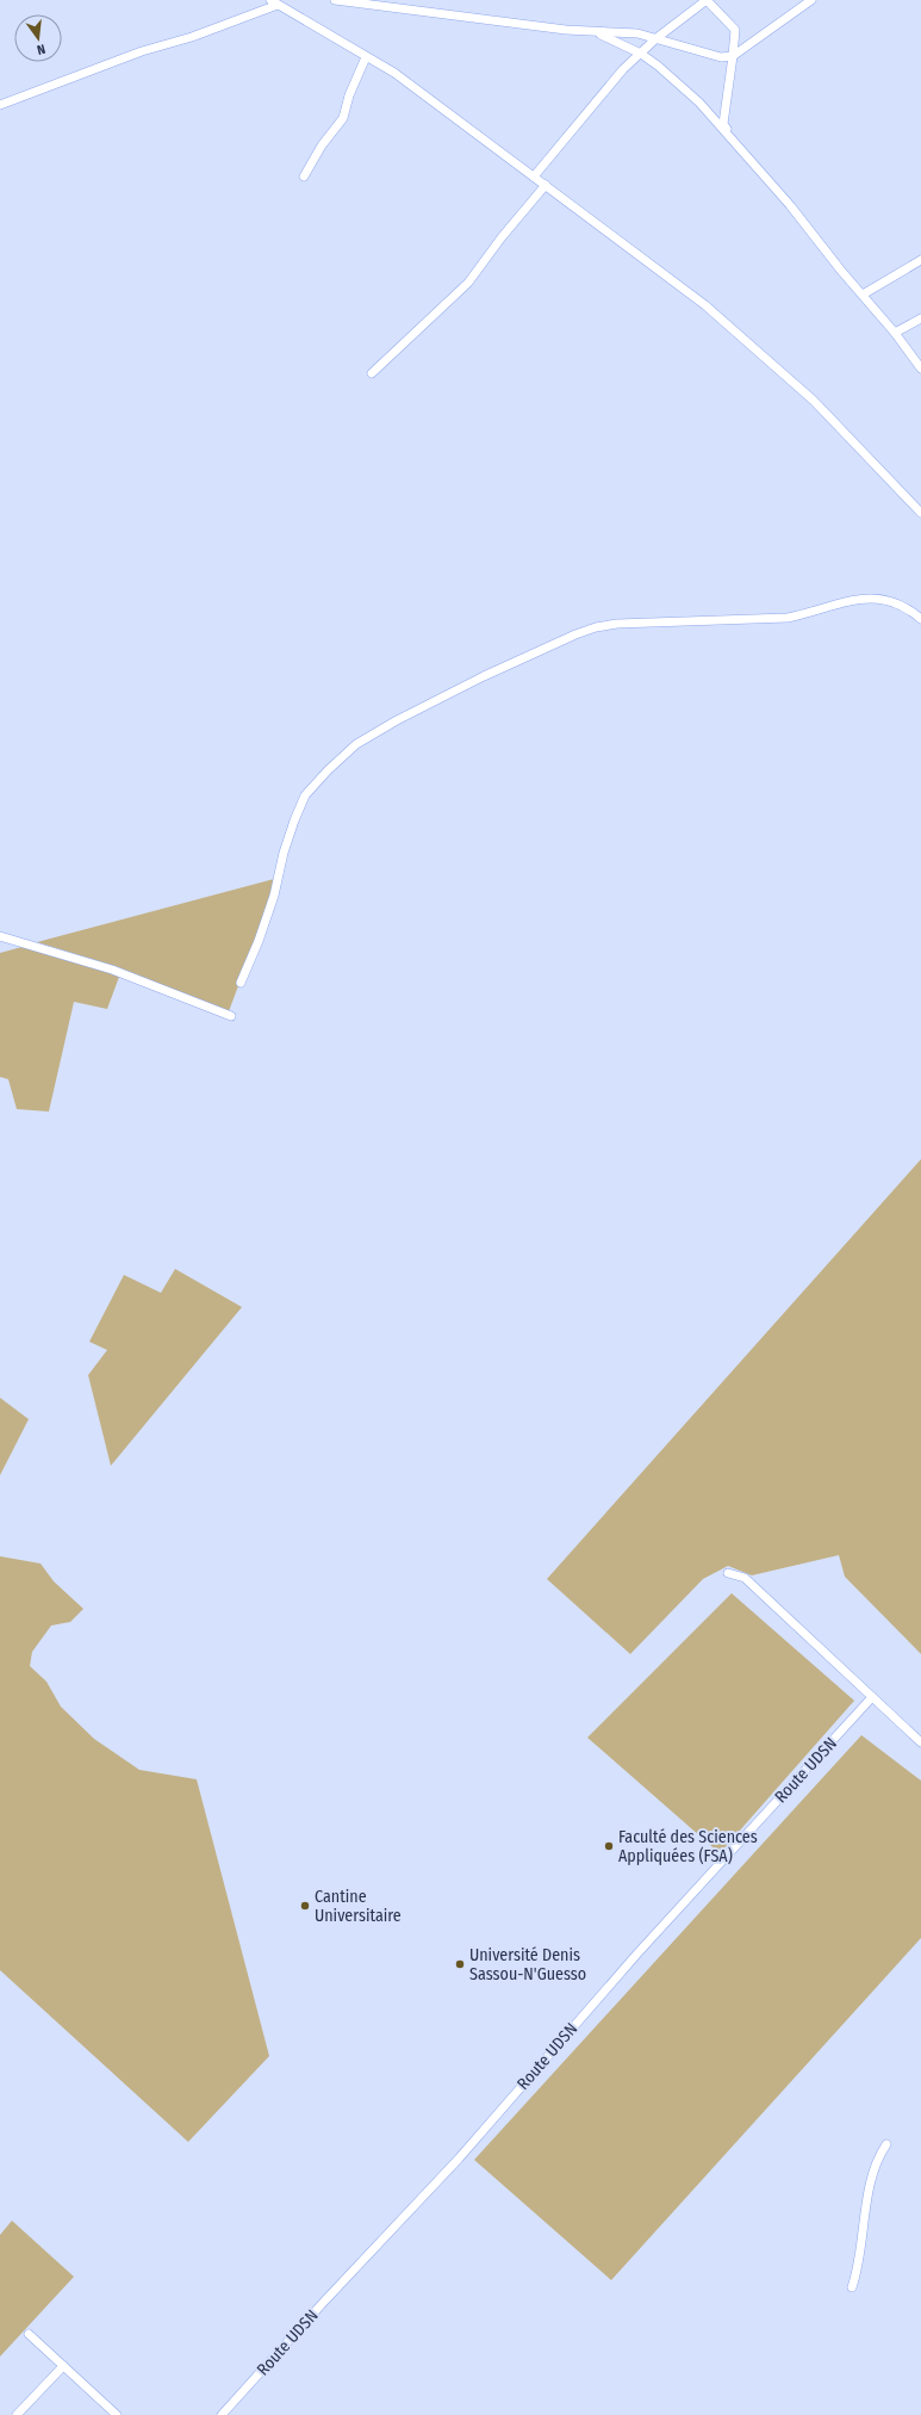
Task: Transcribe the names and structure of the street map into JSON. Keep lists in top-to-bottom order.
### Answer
{
  "streets": {
    "street": ["Route UDSN"]
  },
  "places": ["Faculté des Sciences Appliquées (FSA)", "Cantine Universitaire", "Université Denis Sassou-N'Guesso"],
  "north": "bottom"
}
